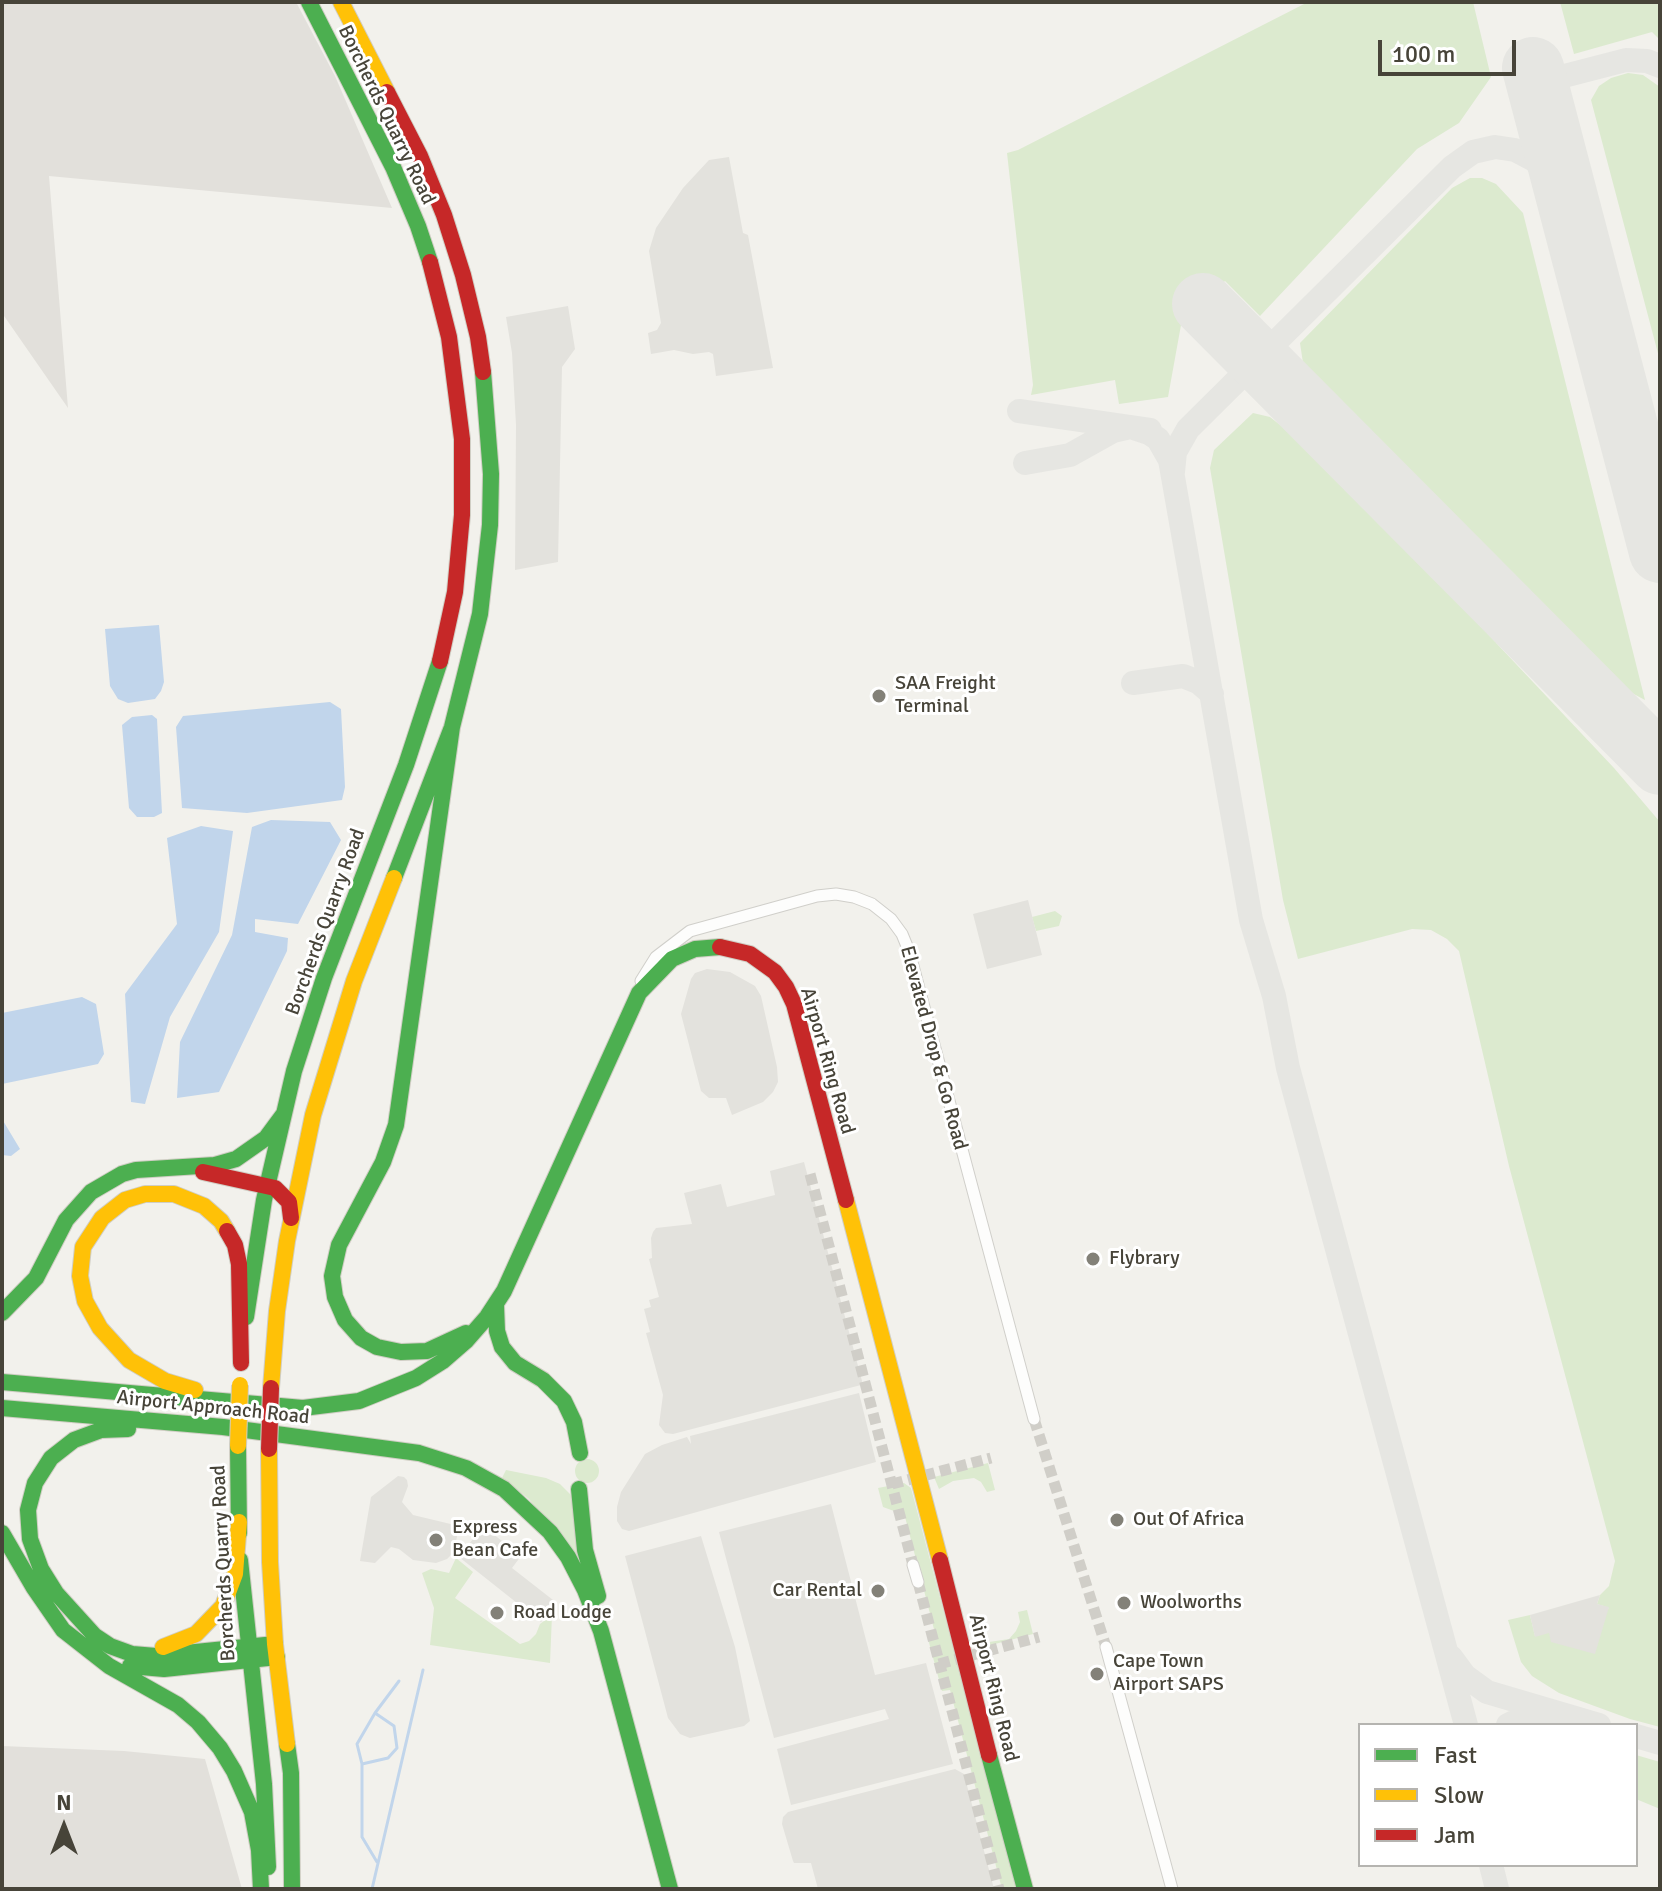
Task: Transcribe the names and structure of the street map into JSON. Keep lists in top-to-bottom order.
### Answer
{
  "streets": {
    "main road": ["Borcherds Quarry Road", "Airport Ring Road", "Airport Approach Road"],
    "street": ["Elevated Drop & Go Road"]
  },
  "crossings": [
    ["Elevated Drop & Go Road", "Airport Ring Road"],
    ["Airport Ring Road", "Airport Approach Road"]
  ],
  "places": [
    "SAA Freight Terminal",
    "Flybrary",
    "Out Of Africa",
    "Express Bean Cafe",
    "Car Rental",
    "Woolworths",
    "Road Lodge",
    "Cape Town Airport SAPS"
  ],
  "legend": ["Fast", "Slow", "Jam"],
  "scale_bar": "100 m",
  "north": "top"
}
